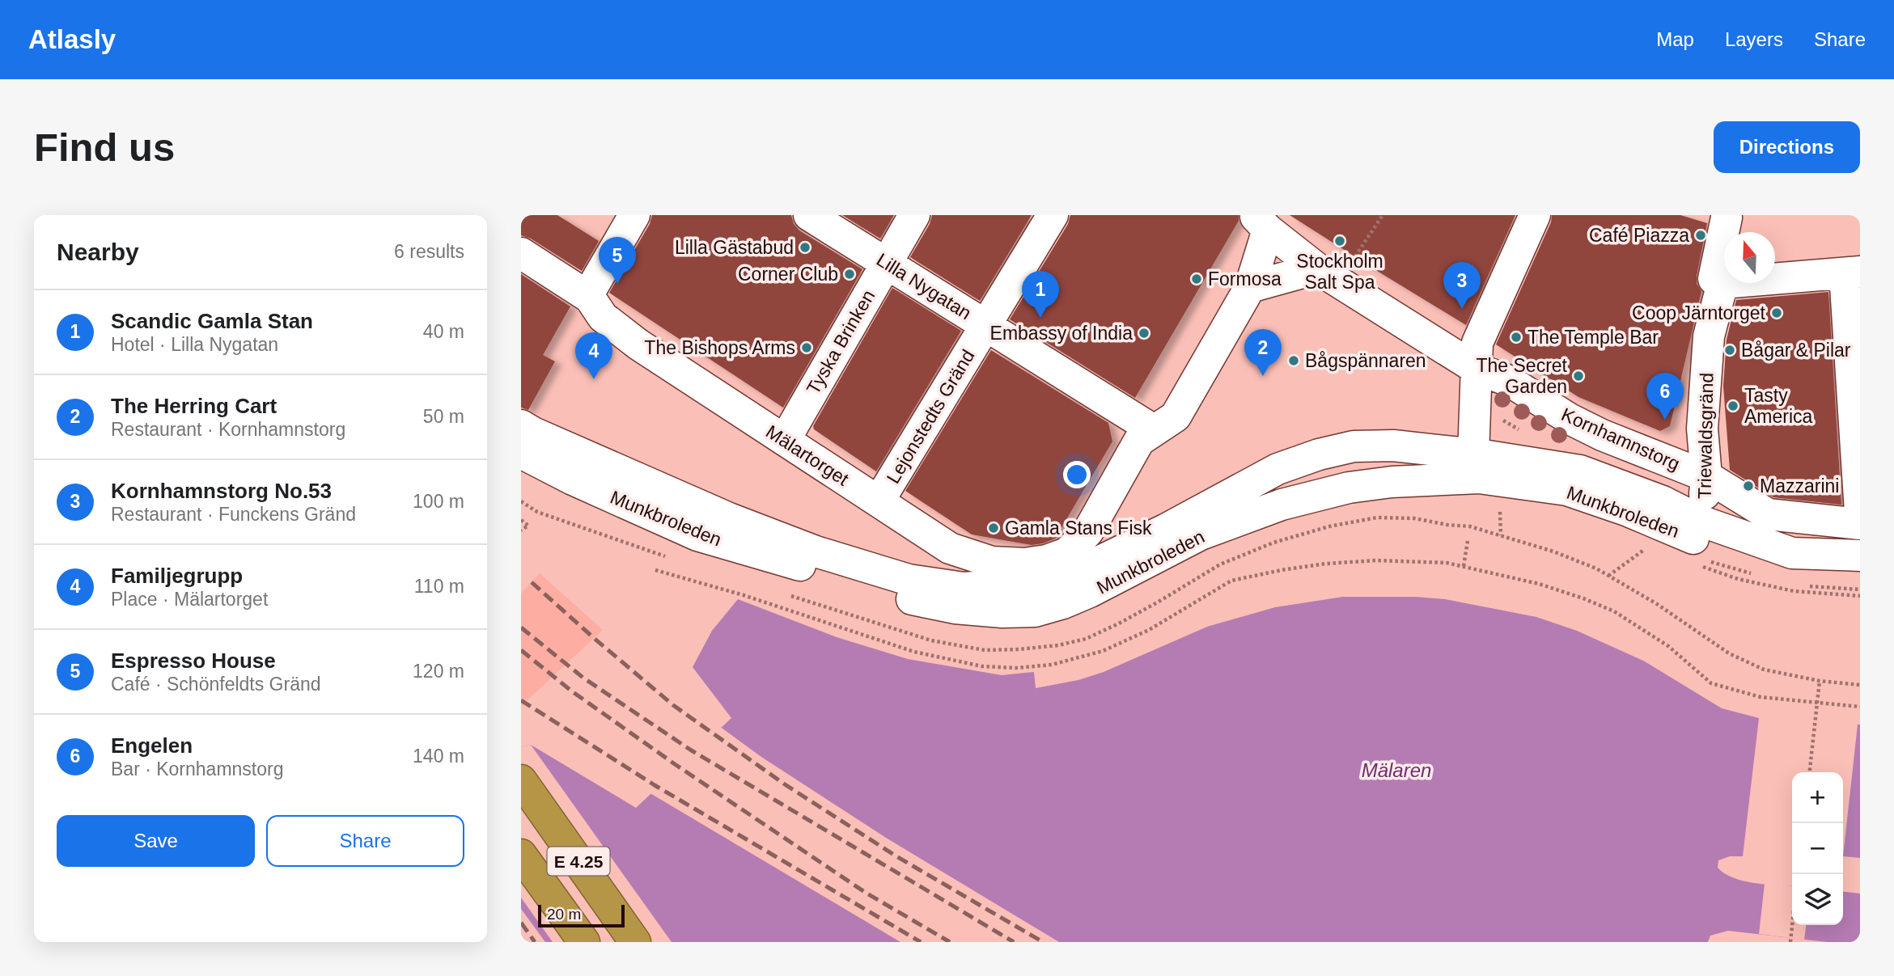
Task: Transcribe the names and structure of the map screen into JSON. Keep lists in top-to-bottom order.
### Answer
{
  "streets": {
    "highway": ["E 4.25"],
    "street": [
      "Lilla Nygatan",
      "Tyska Brinken",
      "Lejonstedts Gränd",
      "Triewaldsgränd",
      "Kornhamnstorg",
      "Mälartorget",
      "Munkbroleden"
    ]
  },
  "crossings": [
    ["Lilla Nygatan", "Tyska Brinken"],
    ["Lilla Nygatan", "Lejonstedts Gränd"],
    ["Lilla Nygatan", "Kornhamnstorg"],
    ["Tyska Brinken", "Mälartorget"],
    ["Lejonstedts Gränd", "Mälartorget"],
    ["Triewaldsgränd", "Kornhamnstorg"],
    ["Triewaldsgränd", "Munkbroleden"],
    ["Kornhamnstorg", "Mälartorget"]
  ],
  "water": ["Mälaren"],
  "places": [
    "Café Piazza",
    "Stockholm Salt Spa",
    "Lilla Gästabud",
    "Corner Club",
    "Formosa",
    "Coop Järntorget",
    "Embassy of India",
    "The Temple Bar",
    "The Bishops Arms",
    "Bågar & Pilar",
    "Bågspännaren",
    "The Secret Garden",
    "Tasty America",
    "Mazzarini",
    "Gamla Stans Fisk"
  ],
  "scale_bar": "20 m",
  "north": "top",
  "page": {
    "header": "Atlasly",
    "nav": ["Map", "Layers", "Share"],
    "buttons": [
      "Directions",
      ["Save", "Share"]
    ],
    "title": "Find us",
    "heading": ["Nearby", "6 results"],
    "pins": [
      "5",
      "3",
      "1",
      "2",
      "4",
      "6"
    ],
    "list": [
      {
        "mark": "1",
        "name": "Scandic Gamla Stan",
        "note": "Hotel · Lilla Nygatan",
        "value": "40 m"
      },
      {
        "mark": "2",
        "name": "The Herring Cart",
        "note": "Restaurant · Kornhamnstorg",
        "value": "50 m"
      },
      {
        "mark": "3",
        "name": "Kornhamnstorg No.53",
        "note": "Restaurant · Funckens Gränd",
        "value": "100 m"
      },
      {
        "mark": "4",
        "name": "Familjegrupp",
        "note": "Place · Mälartorget",
        "value": "110 m"
      },
      {
        "mark": "5",
        "name": "Espresso House",
        "note": "Café · Schönfeldts Gränd",
        "value": "120 m"
      },
      {
        "mark": "6",
        "name": "Engelen",
        "note": "Bar · Kornhamnstorg",
        "value": "140 m"
      }
    ],
    "map_buttons": ["+", "−"],
    "scale": "20 m"
  }
}
